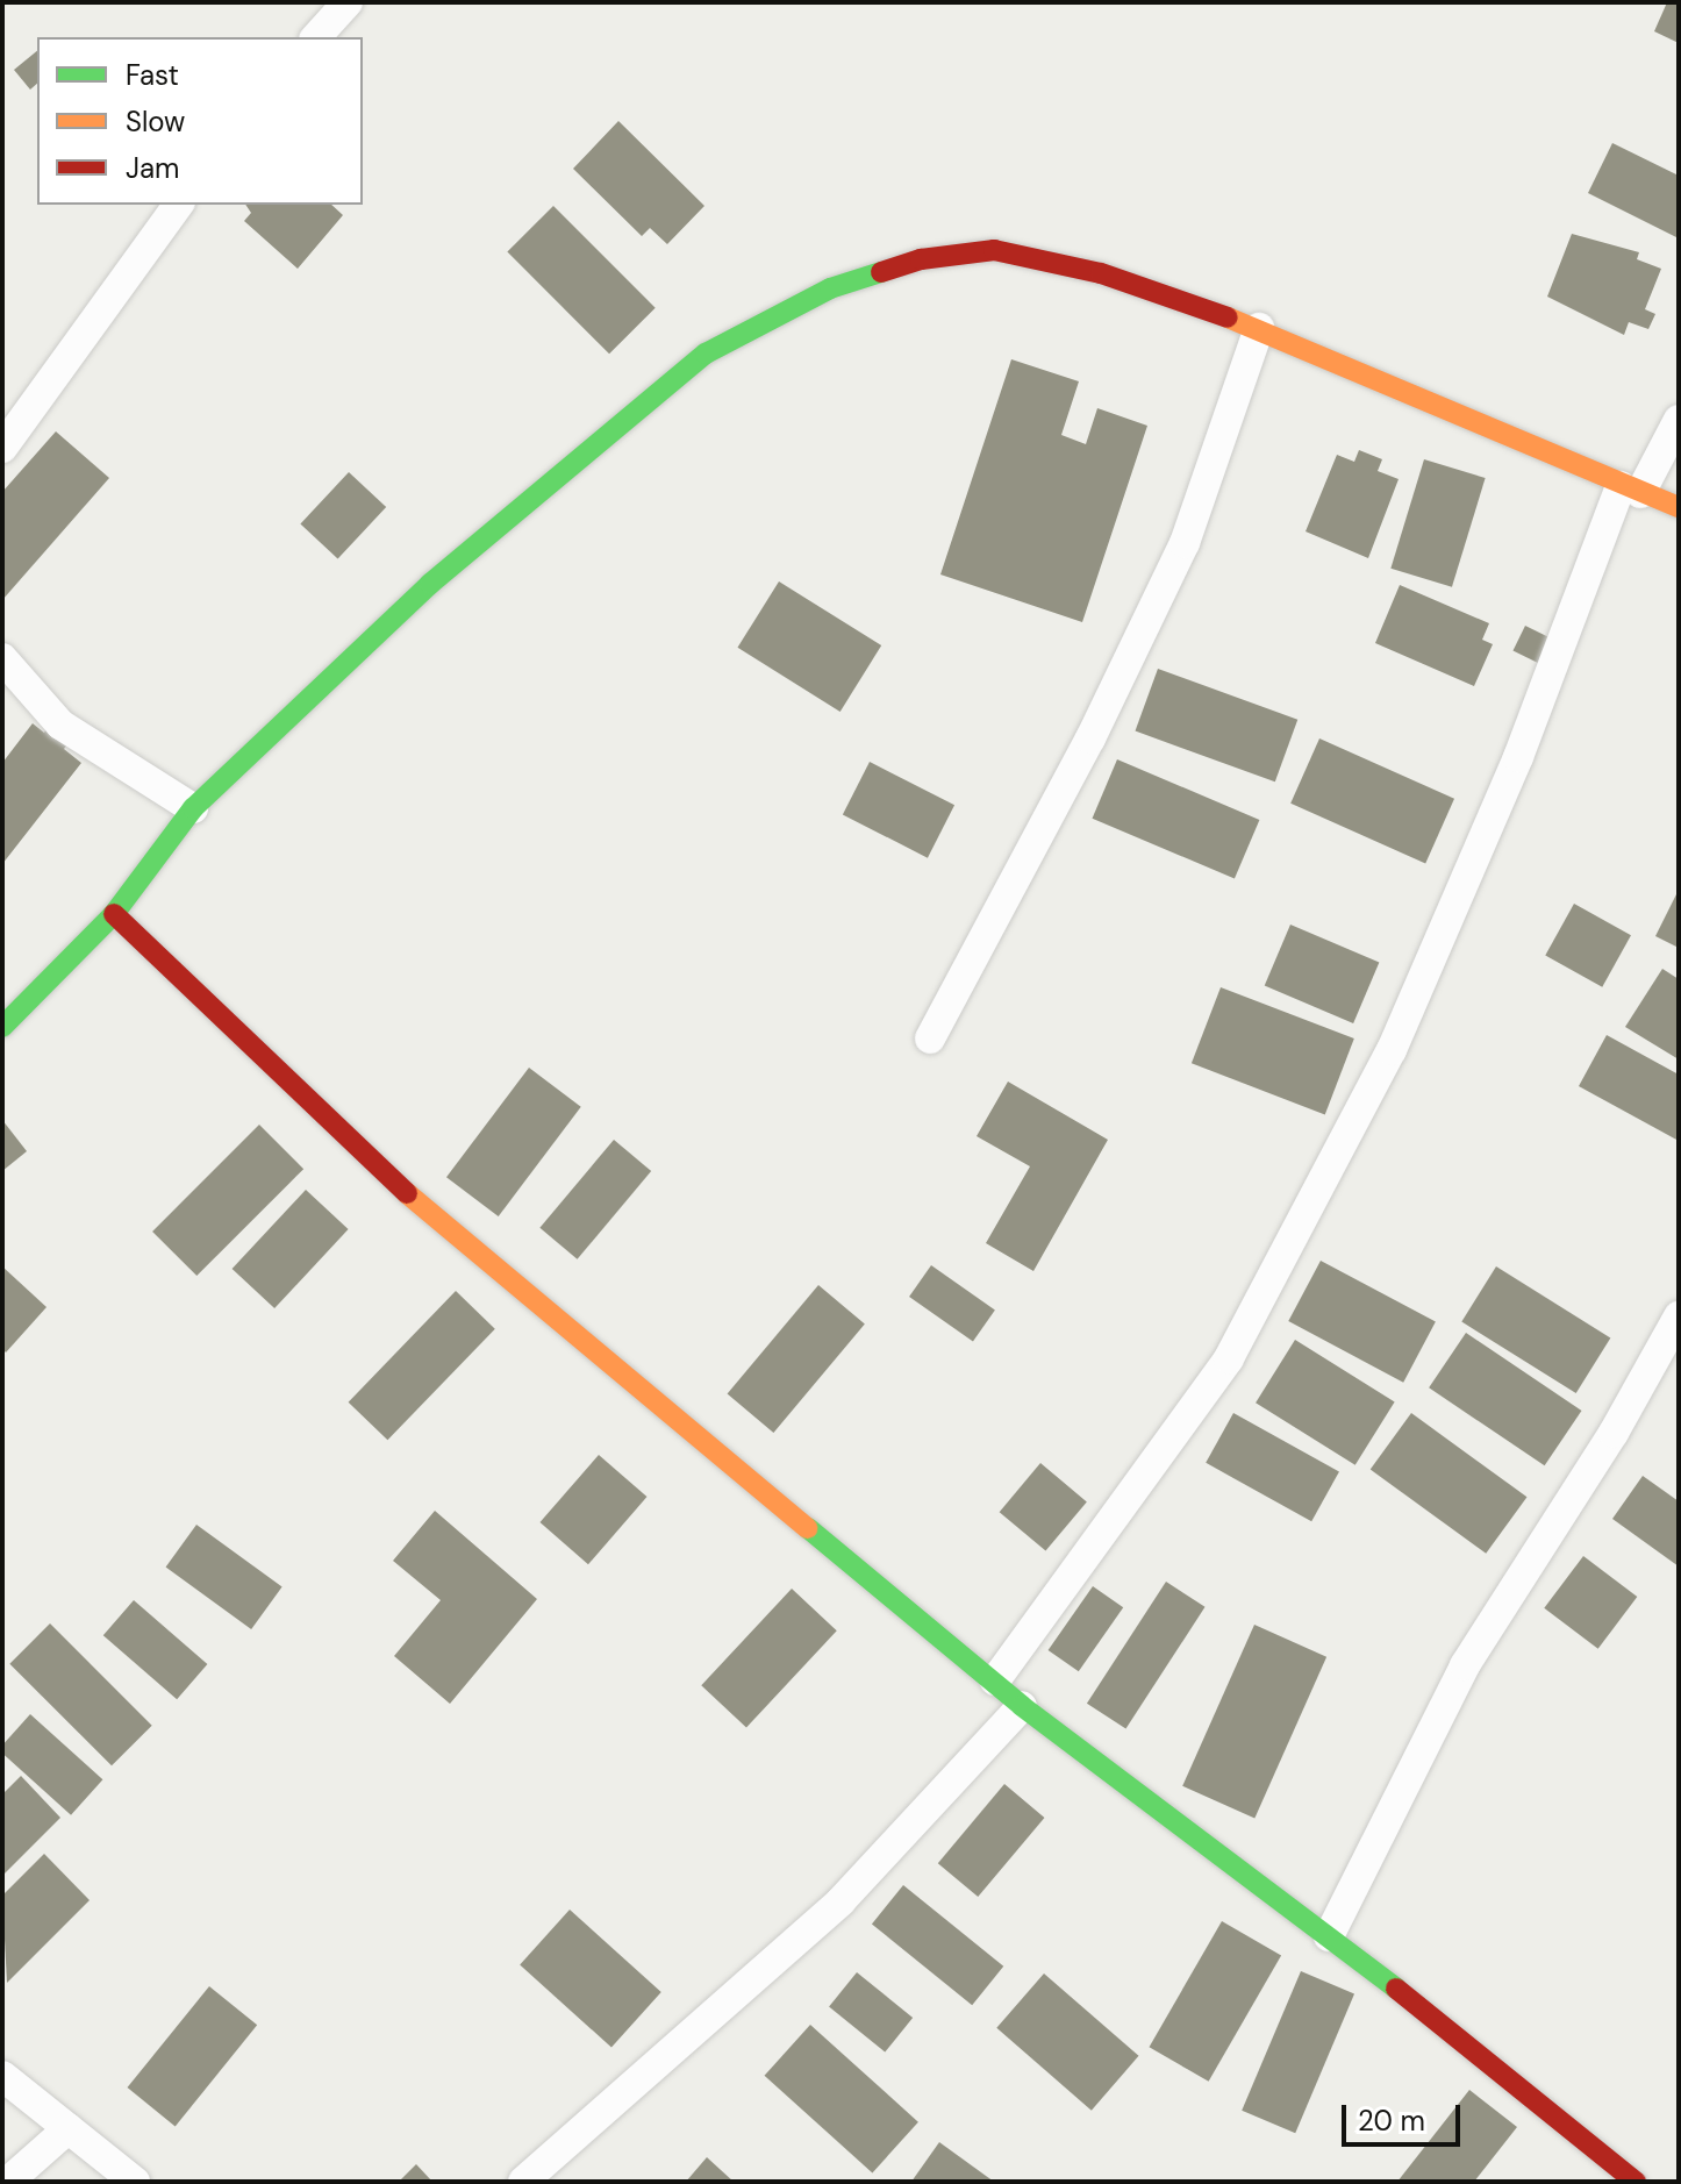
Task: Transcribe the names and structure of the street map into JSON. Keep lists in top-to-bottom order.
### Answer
{
  "legend": ["Fast", "Slow", "Jam"],
  "scale_bar": "20 m"
}
